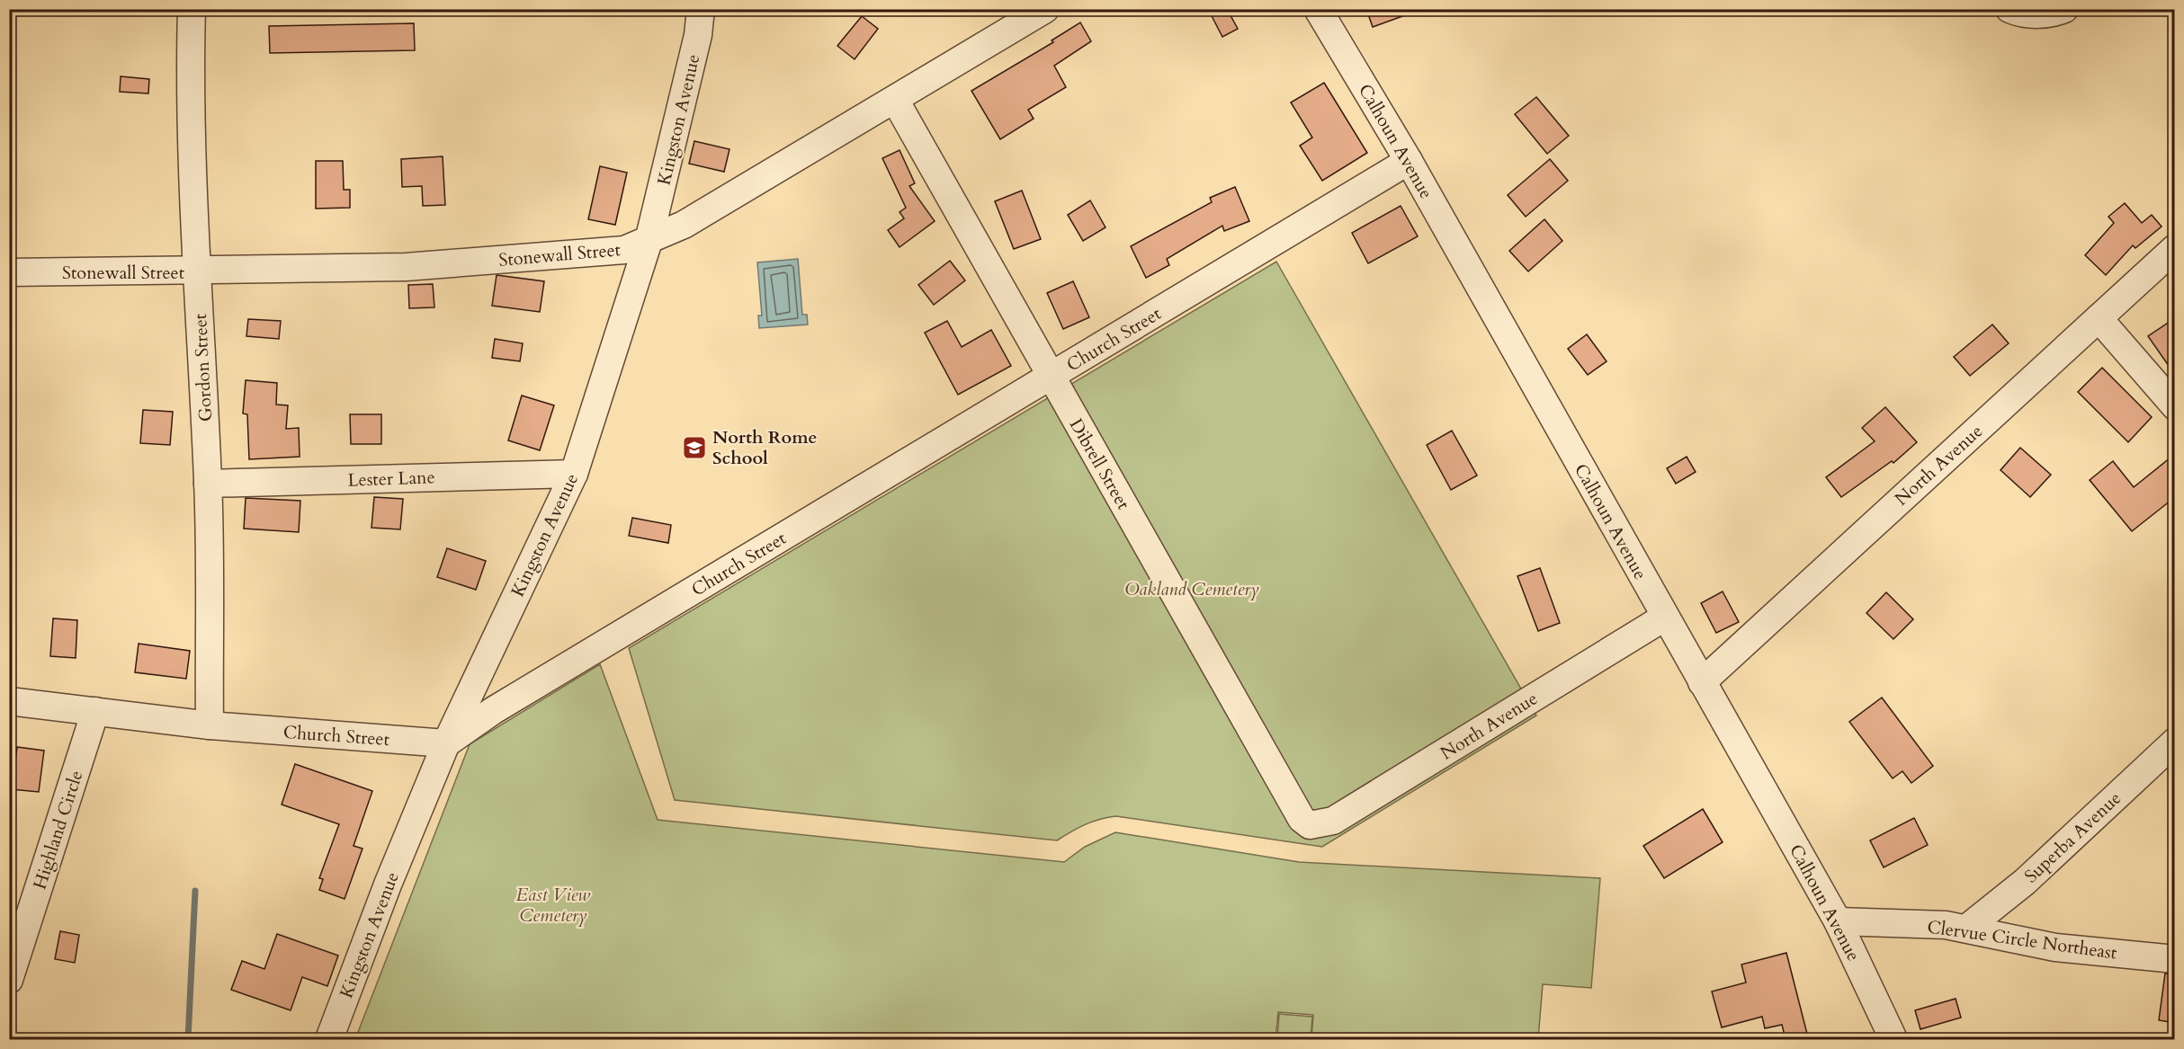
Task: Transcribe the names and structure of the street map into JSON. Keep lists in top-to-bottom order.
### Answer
{
  "streets": {
    "street": [
      "Kingston Avenue",
      "Calhoun Avenue",
      "Stonewall Street",
      "Church Street",
      "Gordon Street",
      "Dibrell Street",
      "North Avenue",
      "Lester Lane",
      "Highland Circle",
      "Superba Avenue",
      "Clervue Circle Northeast"
    ]
  },
  "crossings": [
    ["Kingston Avenue", "Stonewall Street"],
    ["Kingston Avenue", "Church Street"],
    ["Kingston Avenue", "Lester Lane"],
    ["Calhoun Avenue", "Church Street"],
    ["Calhoun Avenue", "North Avenue"],
    ["Calhoun Avenue", "Clervue Circle Northeast"],
    ["Stonewall Street", "Gordon Street"],
    ["Stonewall Street", "Dibrell Street"],
    ["Church Street", "Gordon Street"],
    ["Church Street", "Dibrell Street"],
    ["Church Street", "Highland Circle"],
    ["Gordon Street", "Lester Lane"],
    ["Dibrell Street", "North Avenue"],
    ["Superba Avenue", "Clervue Circle Northeast"]
  ],
  "parks": ["Oakland Cemetery", "East View Cemetery"],
  "places": {
    "school or university": ["North Rome School"]
  }
}
